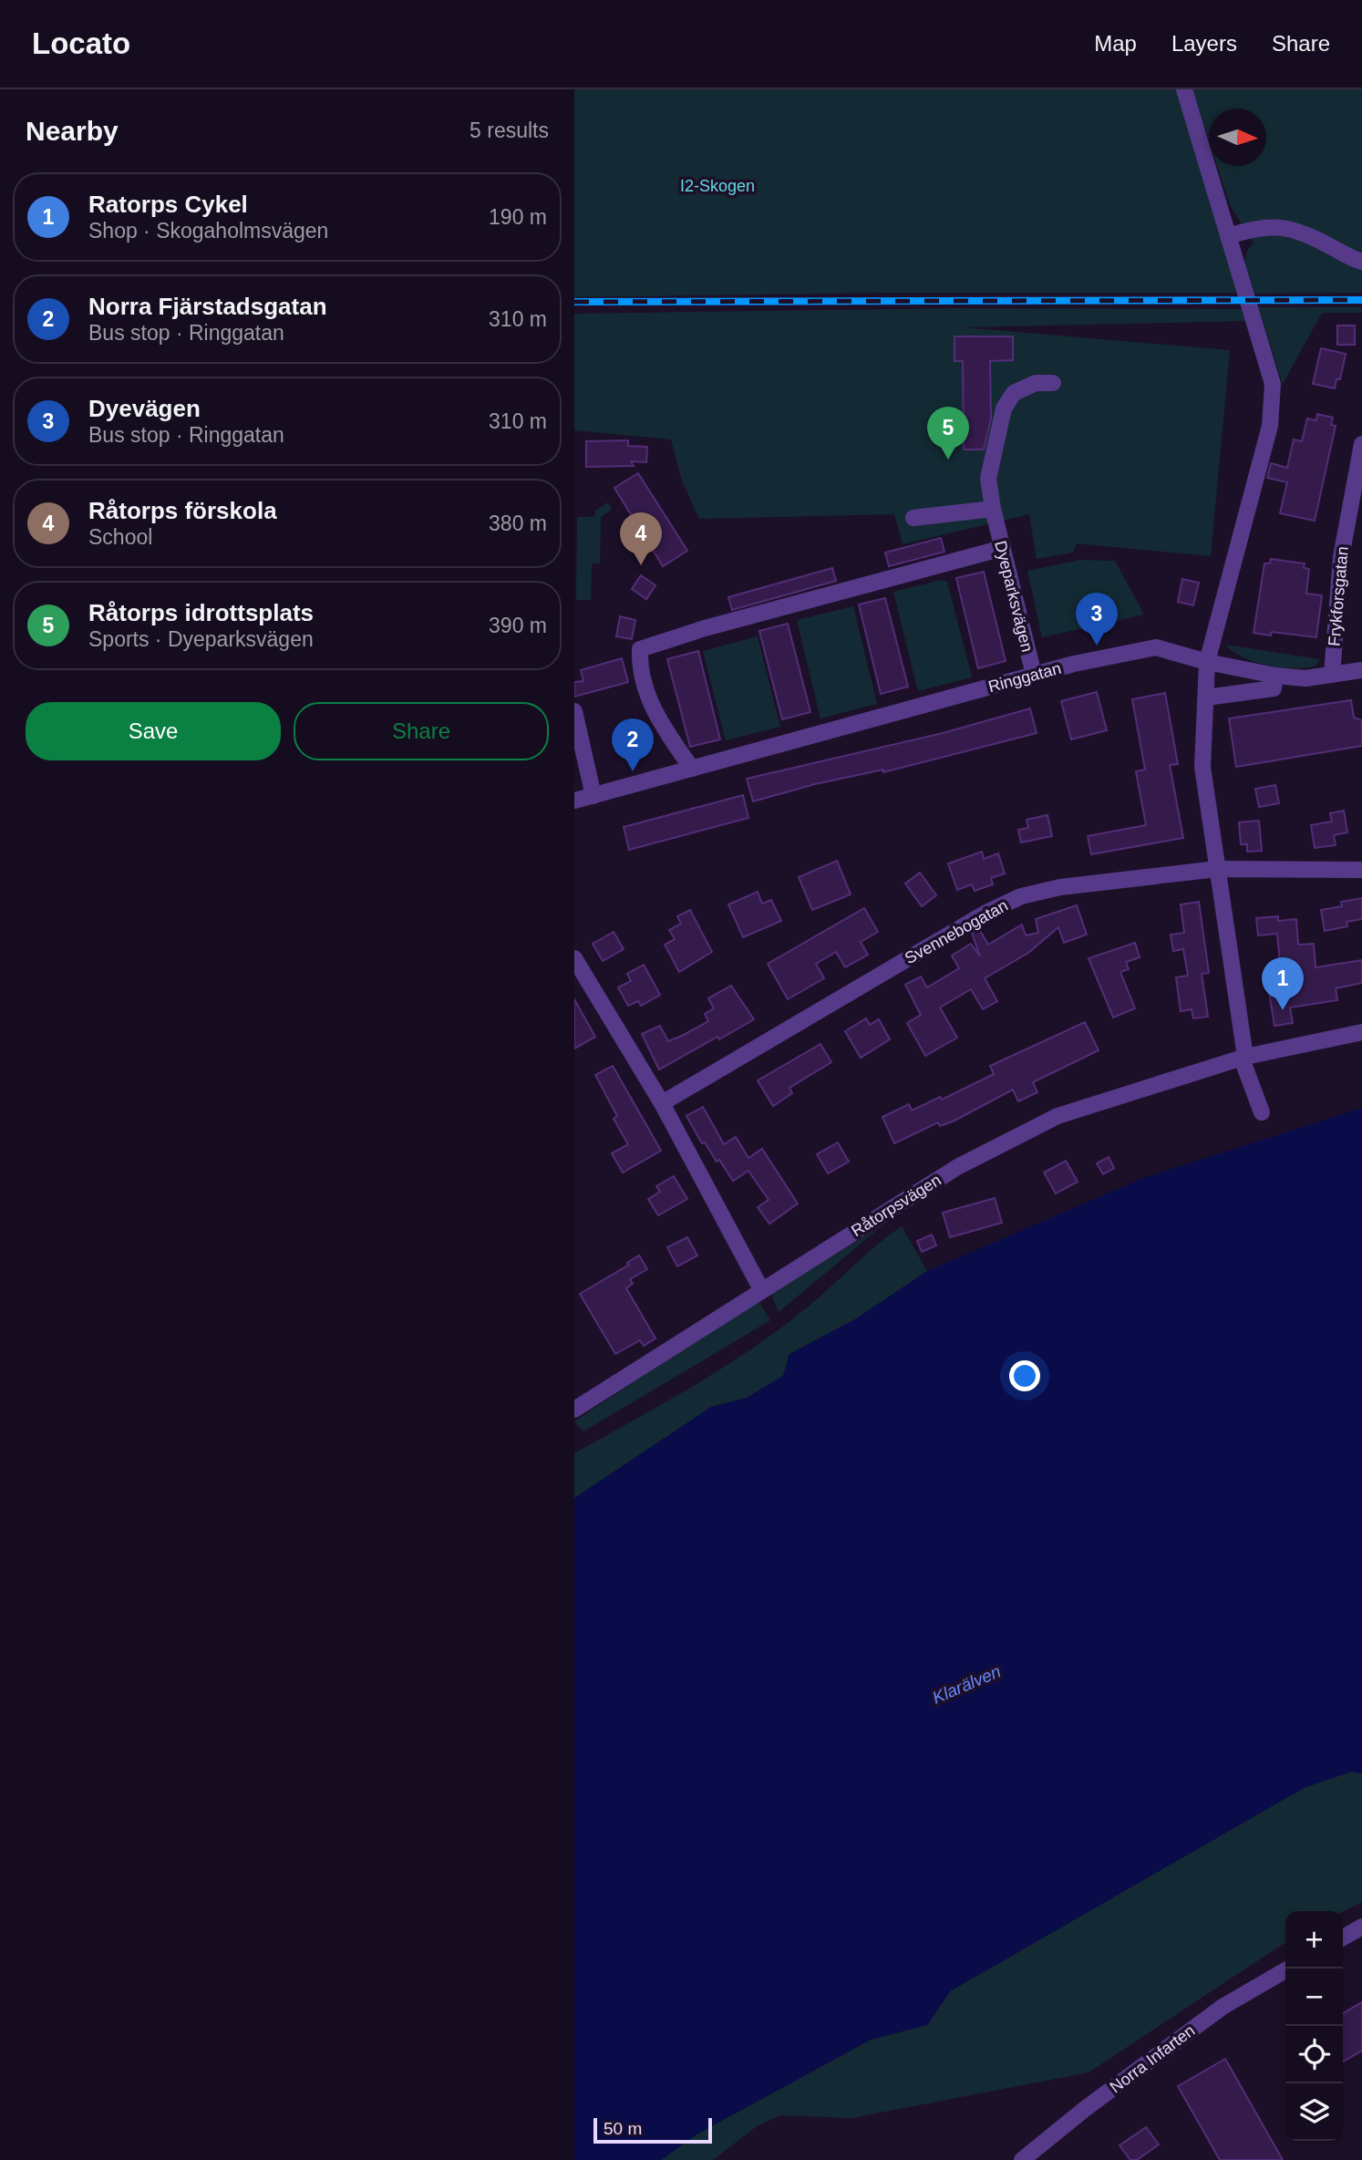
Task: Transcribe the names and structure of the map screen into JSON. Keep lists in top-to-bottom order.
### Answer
{
  "streets": {
    "street": [
      "Dyeparksvägen",
      "Frykforsgatan",
      "Ringgatan",
      "Svennebogatan",
      "Råtorpsvägen",
      "Norra Infarten"
    ]
  },
  "crossings": [
    ["Dyeparksvägen", "Ringgatan"],
    ["Frykforsgatan", "Ringgatan"]
  ],
  "water": ["Klarälven"],
  "parks": ["I2-Skogen"],
  "scale_bar": "50 m",
  "north": "right",
  "page": {
    "header": "Locato",
    "nav": ["Map", "Layers", "Share"],
    "heading": ["Nearby", "5 results"],
    "list": [
      {
        "mark": "1",
        "name": "Ratorps Cykel",
        "note": "Shop · Skogaholmsvägen",
        "value": "190 m"
      },
      {
        "mark": "2",
        "name": "Norra Fjärstadsgatan",
        "note": "Bus stop · Ringgatan",
        "value": "310 m"
      },
      {
        "mark": "3",
        "name": "Dyevägen",
        "note": "Bus stop · Ringgatan",
        "value": "310 m"
      },
      {
        "mark": "4",
        "name": "Råtorps förskola",
        "note": "School",
        "value": "380 m"
      },
      {
        "mark": "5",
        "name": "Råtorps idrottsplats",
        "note": "Sports · Dyeparksvägen",
        "value": "390 m"
      }
    ],
    "pins": [
      "5",
      "4",
      "3",
      "2",
      "1"
    ],
    "buttons": ["Save", "Share"],
    "map_buttons": ["+", "−"],
    "scale": "50 m"
  }
}
